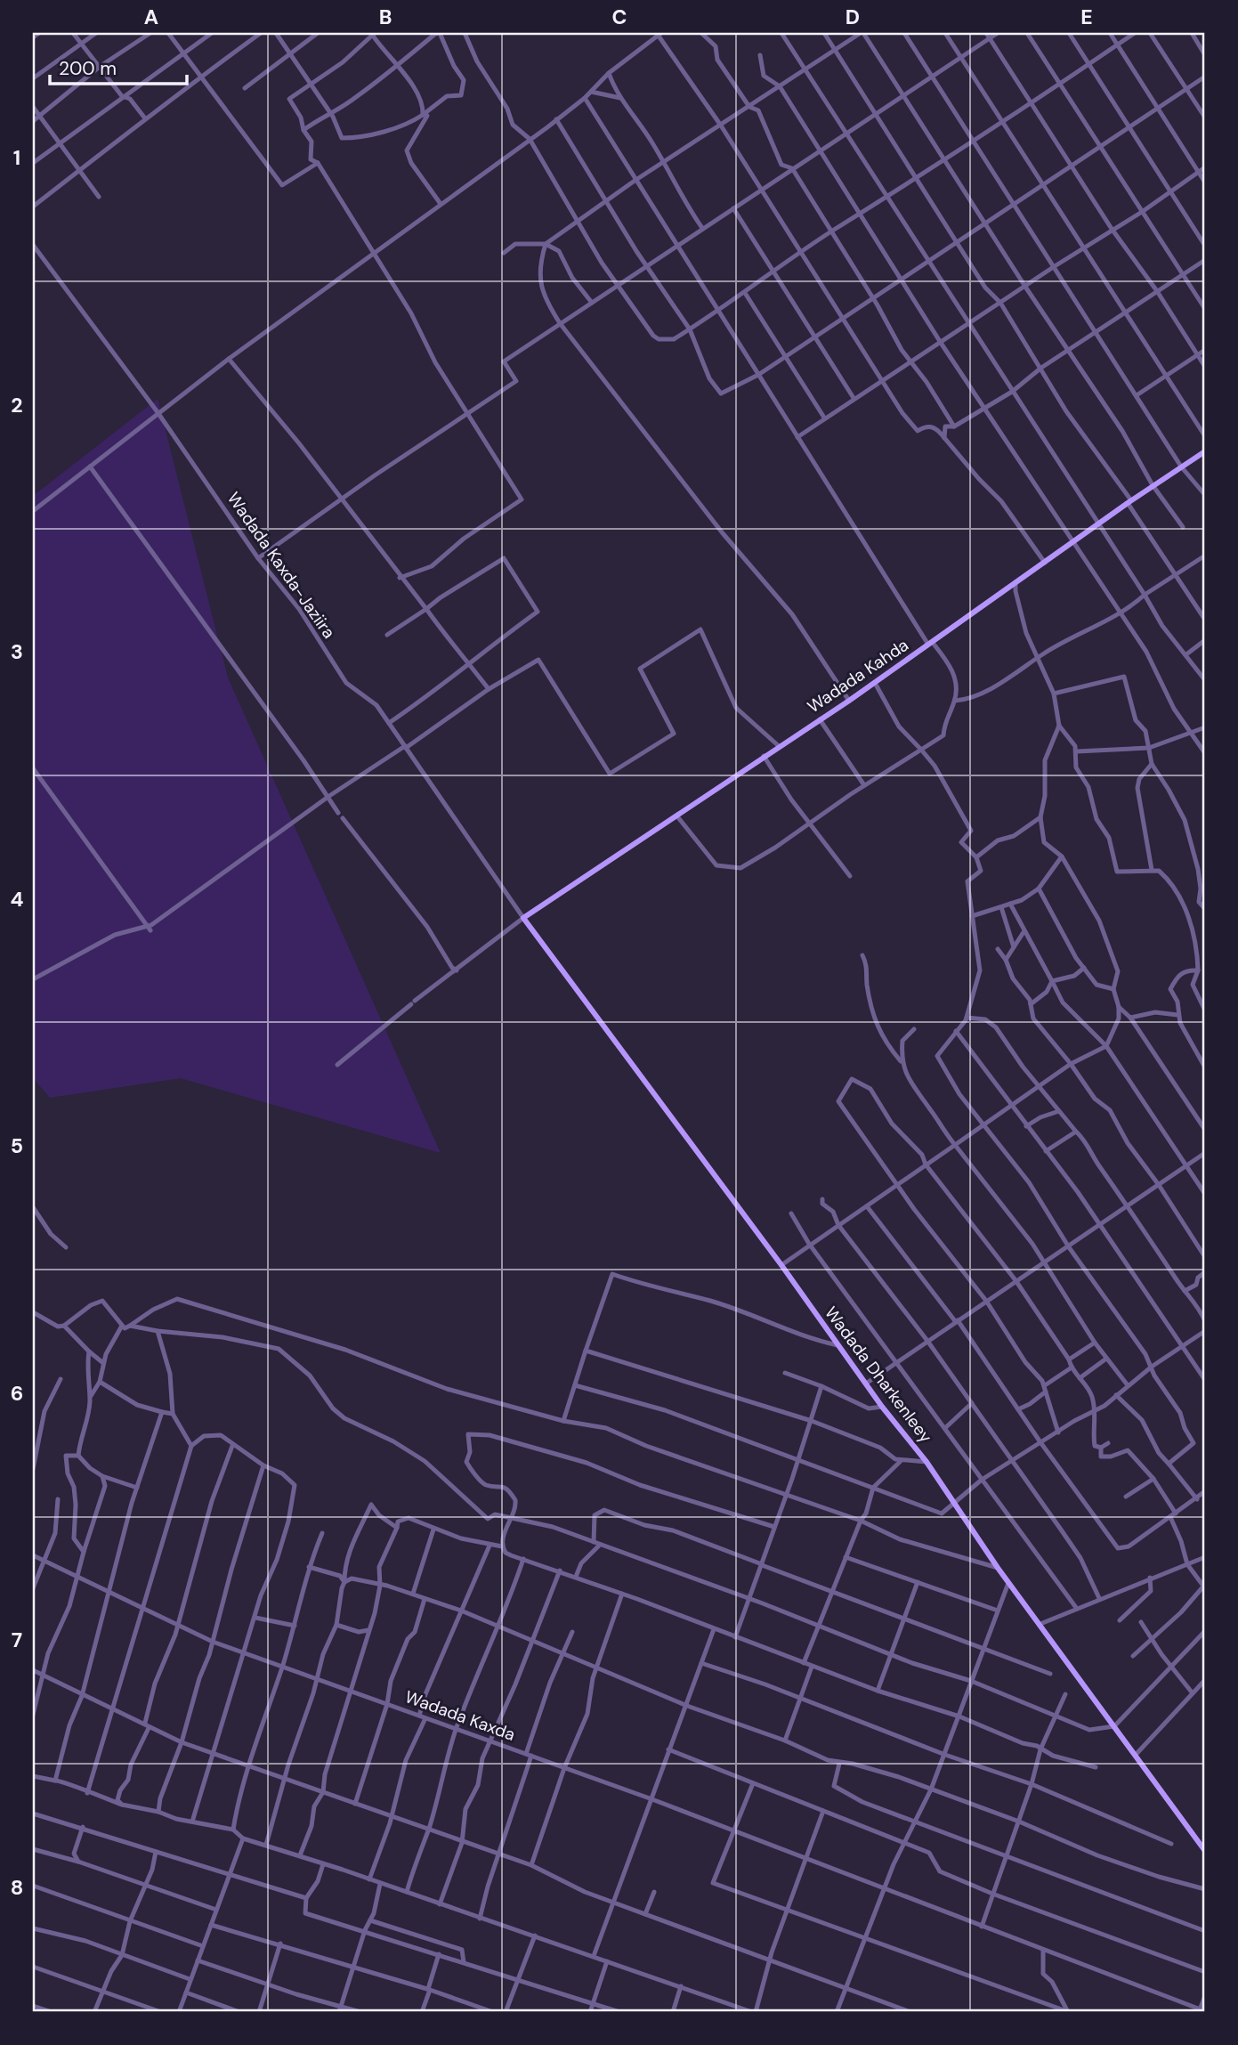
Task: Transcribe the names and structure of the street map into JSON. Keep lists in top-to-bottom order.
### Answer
{
  "streets": {
    "main road": ["Wadada Kahda", "Wadada Dharkenleey"],
    "street": ["Wadada Kaxda-Jaziira", "Wadada Kaxda"]
  },
  "crossings": [
    ["Wadada Kaxda-Jaziira", "Wadada Kahda"],
    ["Wadada Kaxda-Jaziira", "Wadada Dharkenleey"],
    ["Wadada Kahda", "Wadada Dharkenleey"]
  ],
  "scale_bar": "200 m",
  "grid": {
    "columns": [
      "A",
      "B",
      "C",
      "D",
      "E"
    ],
    "rows": [
      "1",
      "2",
      "3",
      "4",
      "5",
      "6",
      "7",
      "8"
    ]
  }
}
